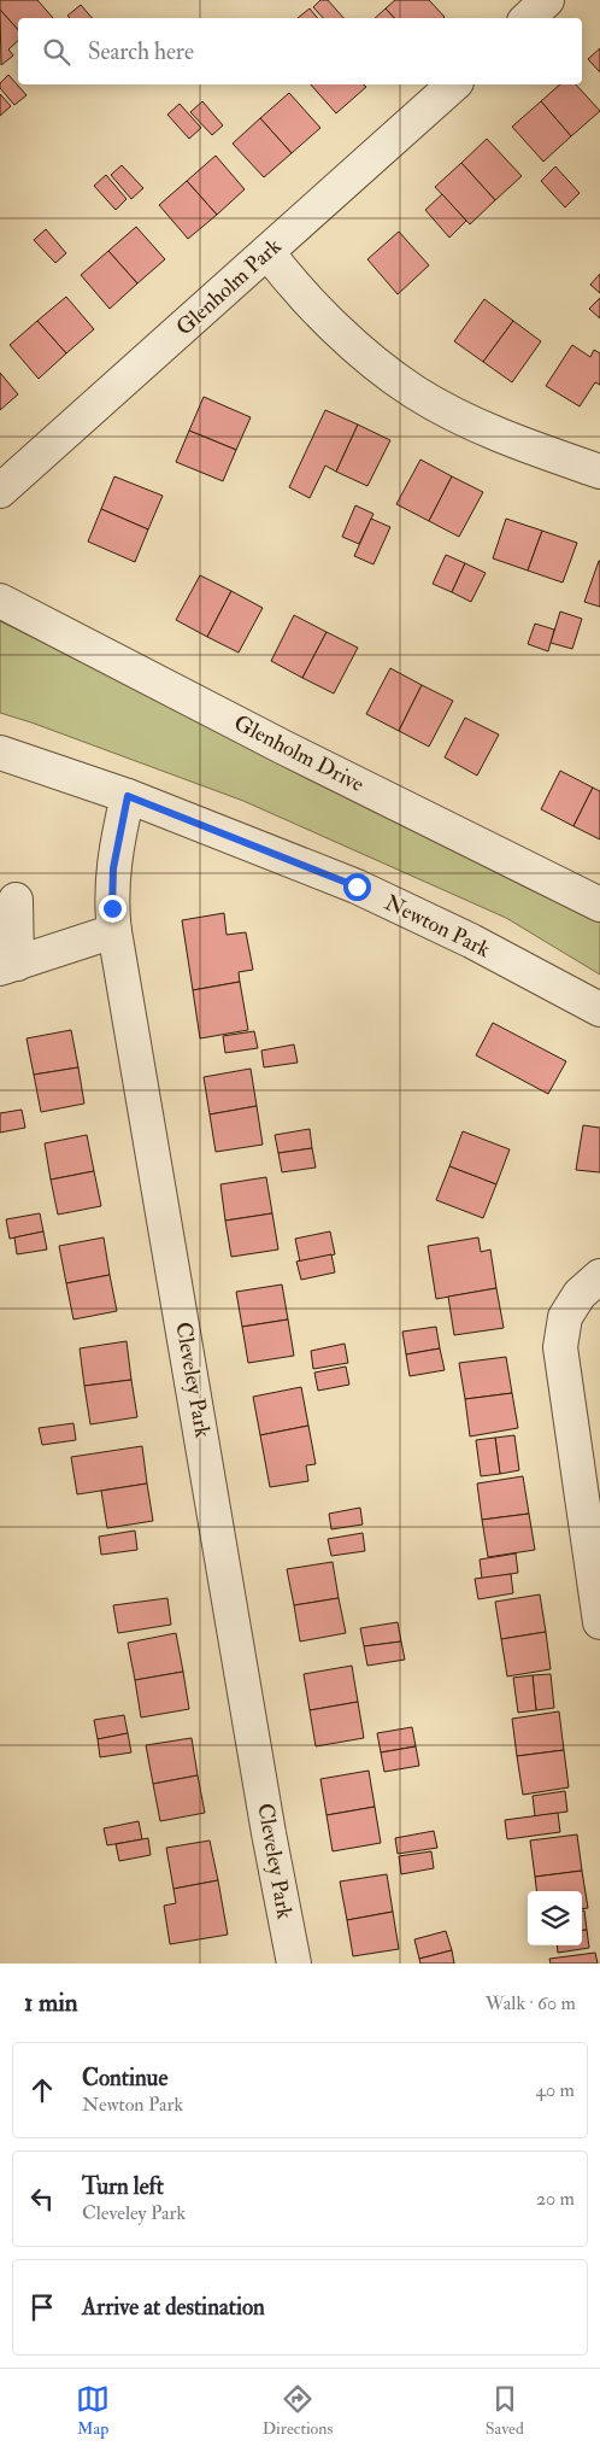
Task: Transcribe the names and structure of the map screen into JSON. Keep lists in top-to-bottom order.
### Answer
{
  "streets": {
    "street": [
      "Glenholm Park",
      "Glenholm Drive",
      "Newton Park",
      "Cleveley Park"
    ]
  },
  "crossings": [
    ["Newton Park", "Cleveley Park"]
  ],
  "page": {
    "search": "Search here",
    "heading": ["1 min", "Walk · 60 m"],
    "list": [
      ["Continue", "Newton Park", "40 m"],
      ["Turn left", "Cleveley Park", "20 m"],
      "Arrive at destination"
    ],
    "nav": ["Map", "Directions", "Saved"]
  }
}
